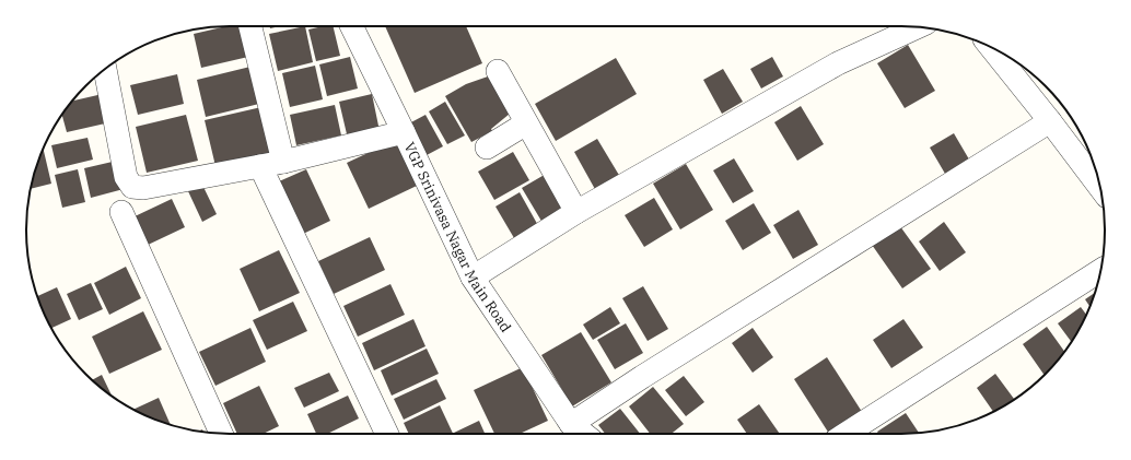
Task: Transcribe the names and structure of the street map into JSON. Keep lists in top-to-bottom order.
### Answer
{
  "streets": {
    "street": ["VGP Srinivasa Nagar Main Road"]
  }
}
